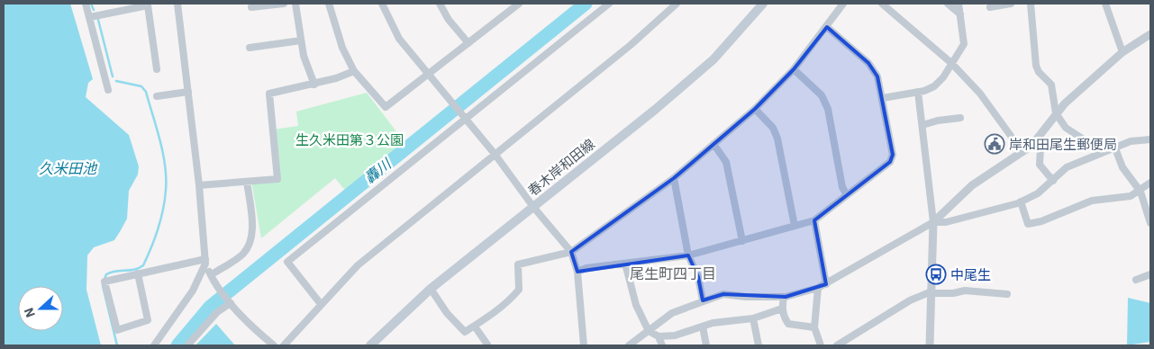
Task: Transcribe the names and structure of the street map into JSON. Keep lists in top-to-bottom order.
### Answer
{
  "streets": {
    "main road": ["春木岸和田線"]
  },
  "districts": ["尾生町四丁目"],
  "water": ["久米田池", "轟川"],
  "parks": ["生久米田第３公園"],
  "places": {
    "public building": ["岸和田尾生郵便局"],
    "bus stop": ["中尾生"]
  },
  "north": "left"
}
